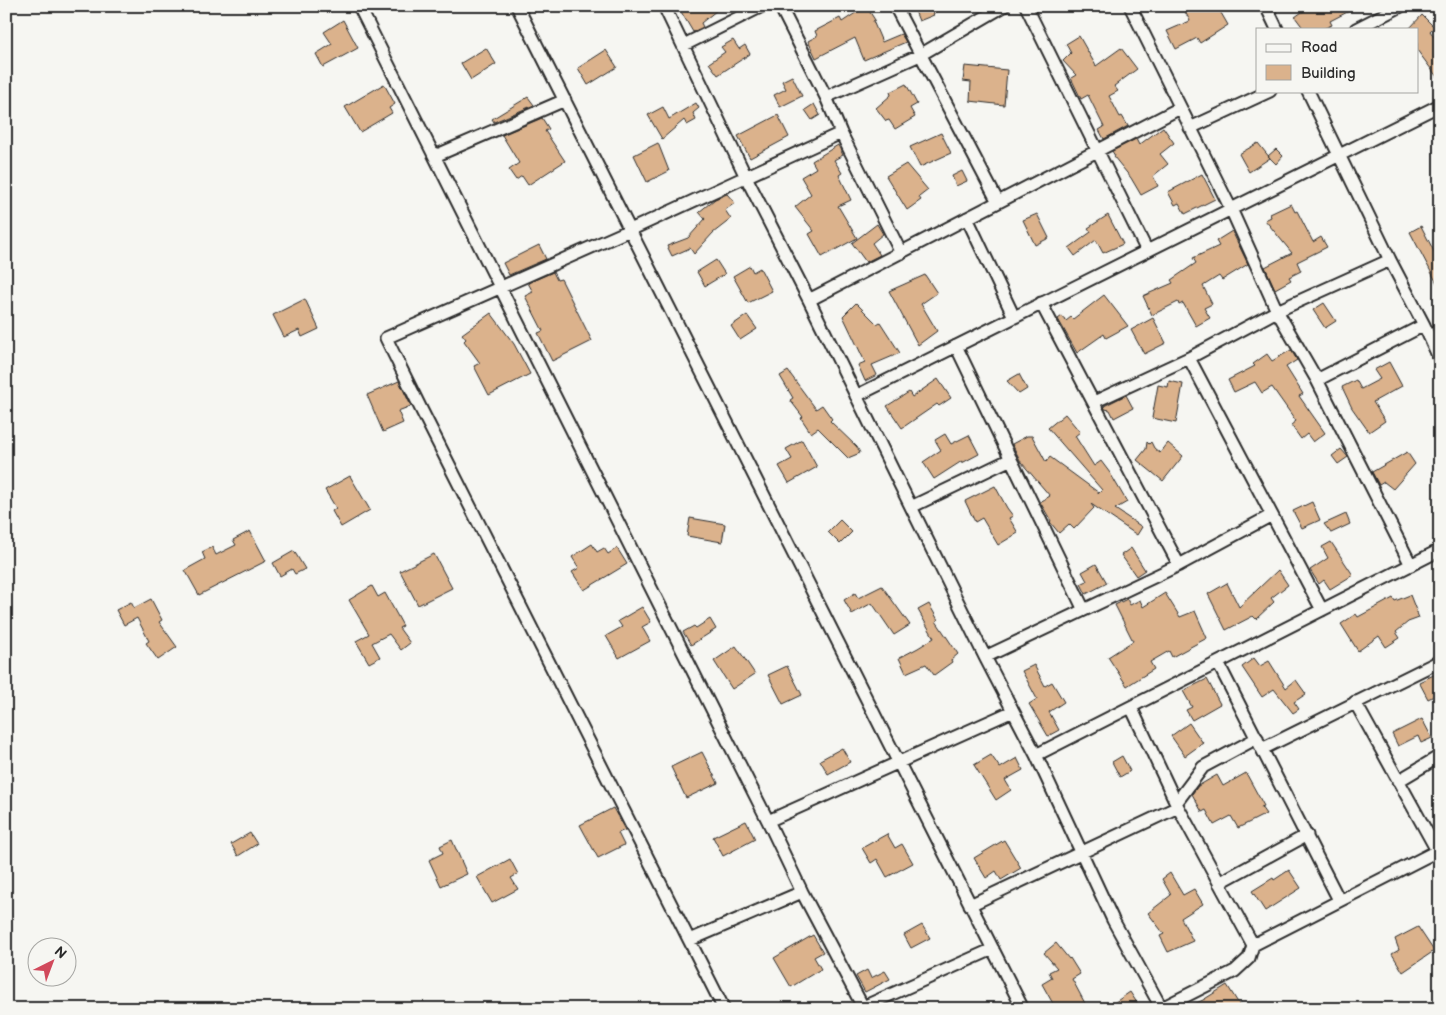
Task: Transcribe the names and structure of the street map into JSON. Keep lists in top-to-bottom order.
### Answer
{
  "legend": ["Road", "Building"],
  "north": "top right"
}
